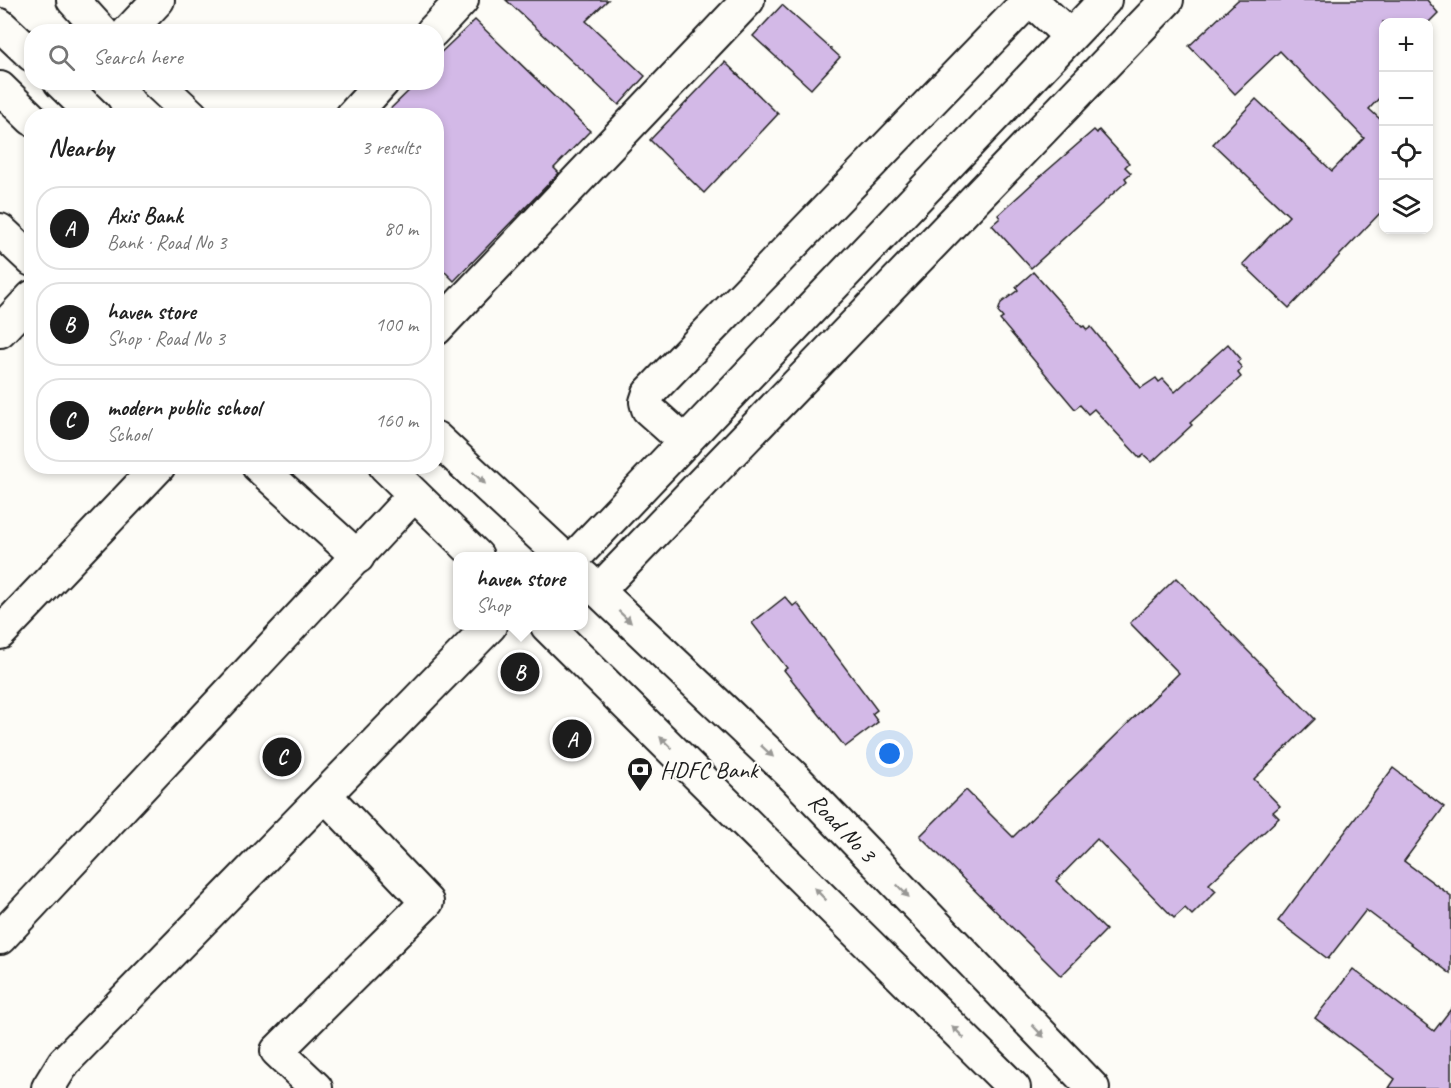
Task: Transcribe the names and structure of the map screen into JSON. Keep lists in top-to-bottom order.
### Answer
{
  "streets": {
    "street": ["Road No 3"]
  },
  "places": {
    "bank": ["HDFC Bank"]
  },
  "page": {
    "map_buttons": ["+", "−"],
    "search": "Search here",
    "heading": ["Nearby", "3 results"],
    "list": [
      {
        "mark": "A",
        "name": "Axis Bank",
        "note": "Bank · Road No 3",
        "value": "80 m"
      },
      {
        "mark": "B",
        "name": "haven store",
        "note": "Shop · Road No 3",
        "value": "100 m"
      },
      {
        "mark": "C",
        "name": "modern public school",
        "note": "School",
        "value": "160 m"
      }
    ],
    "popup": ["haven store", "Shop"],
    "pins": ["B", "A", "C"]
  }
}
